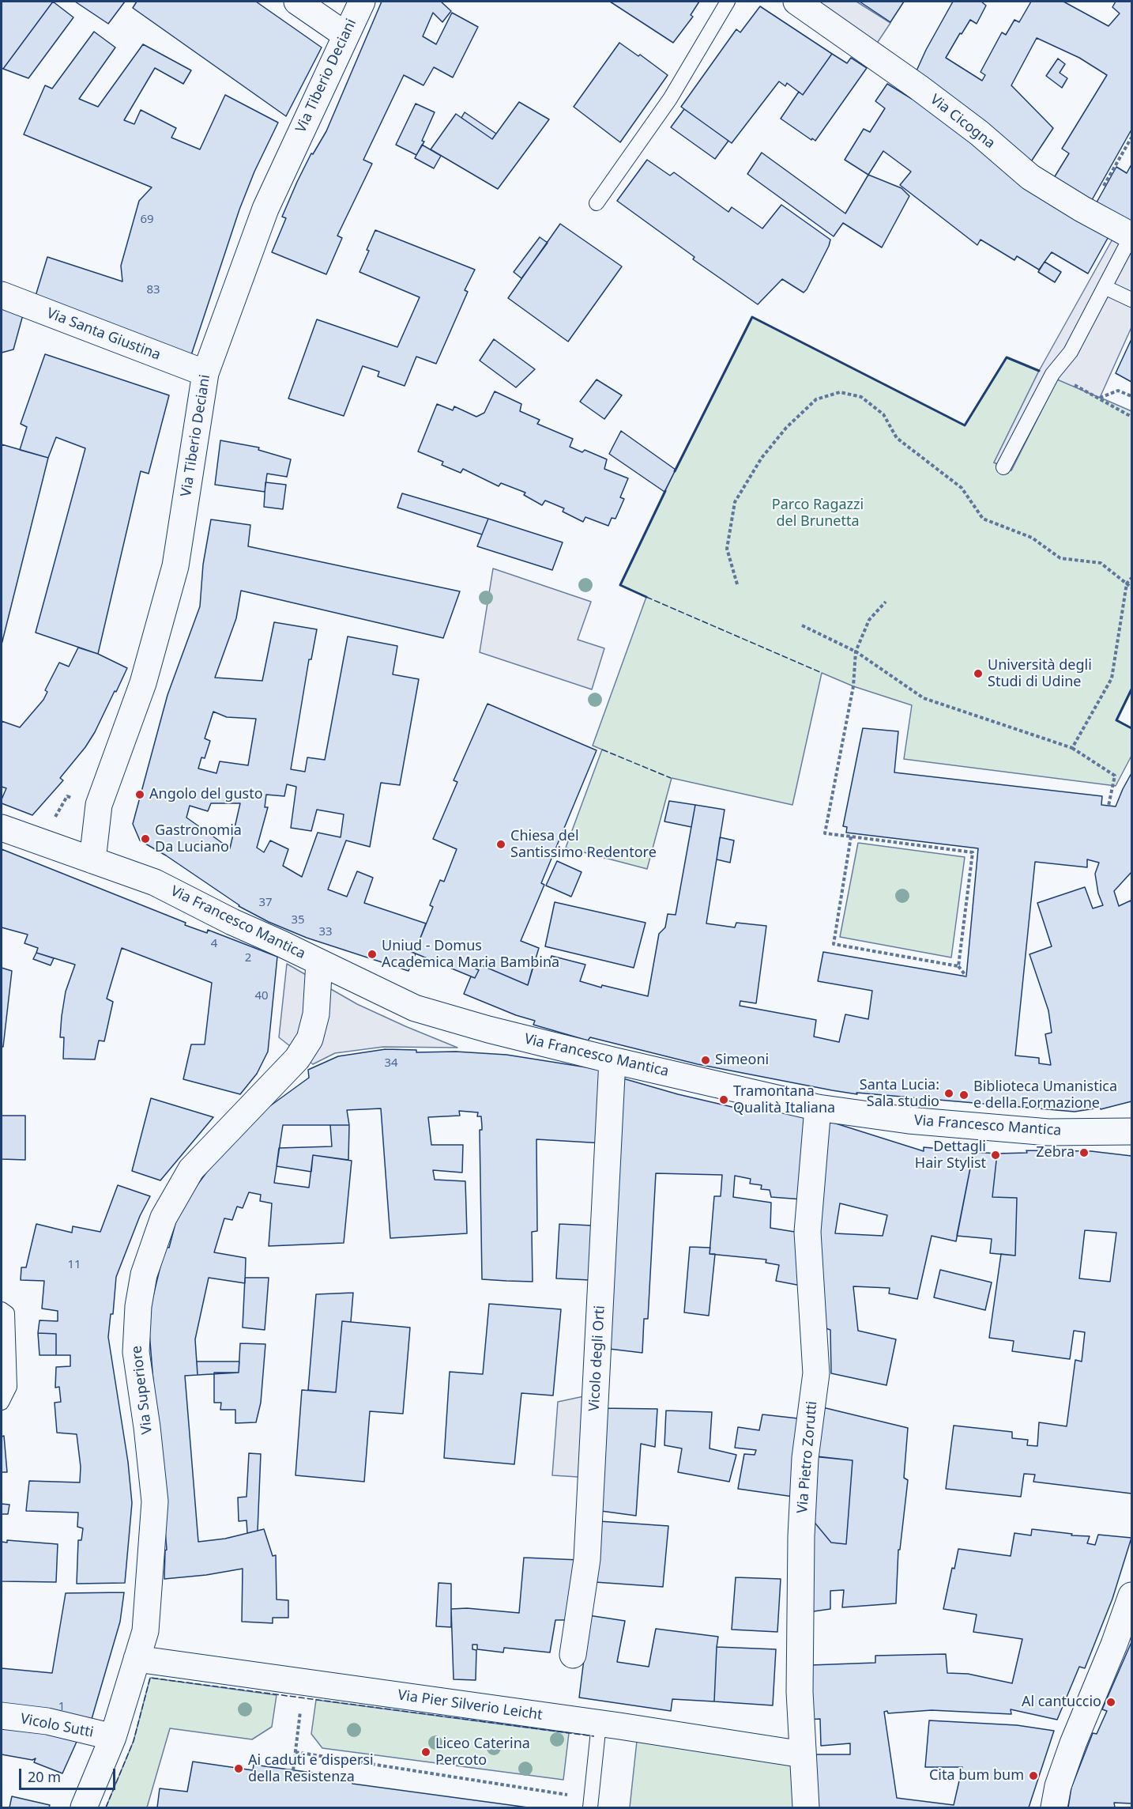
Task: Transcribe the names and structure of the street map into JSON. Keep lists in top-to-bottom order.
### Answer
{
  "streets": {
    "street": [
      "Via Tiberio Deciani",
      "Via Cicogna",
      "Via Santa Giustina",
      "Via Francesco Mantica",
      "Vicolo degli Orti",
      "Via Superiore",
      "Via Pietro Zorutti",
      "Via Pier Silverio Leicht",
      "Vicolo Sutti"
    ]
  },
  "crossings": [
    ["Via Tiberio Deciani", "Via Santa Giustina"],
    ["Via Tiberio Deciani", "Via Francesco Mantica"],
    ["Via Francesco Mantica", "Vicolo degli Orti"],
    ["Via Francesco Mantica", "Via Superiore"],
    ["Via Francesco Mantica", "Via Pietro Zorutti"],
    ["Via Superiore", "Via Pier Silverio Leicht"],
    ["Via Superiore", "Vicolo Sutti"],
    ["Via Pietro Zorutti", "Via Pier Silverio Leicht"]
  ],
  "parks": ["Parco Ragazzi del Brunetta"],
  "places": [
    "Università degli Studi di Udine",
    "Angolo del gusto",
    "Gastronomia Da Luciano",
    "Chiesa del Santissimo Redentore",
    "Uniud - Domus Academica Maria Bambina",
    "Simeoni",
    "Santa Lucia: Sala studio",
    "Biblioteca Umanistica e della Formazione",
    "Tramontana Qualità Italiana",
    "Zebra",
    "Dettagli Hair Stylist",
    "Al cantuccio",
    "Liceo Caterina Percoto",
    "Ai caduti e dispersi della Resistenza",
    "Cita bum bum"
  ],
  "house_numbers": [
    "69",
    "83",
    "37",
    "35",
    "33",
    "4",
    "2",
    "40",
    "34",
    "11",
    "1"
  ],
  "scale_bar": "20 m"
}
